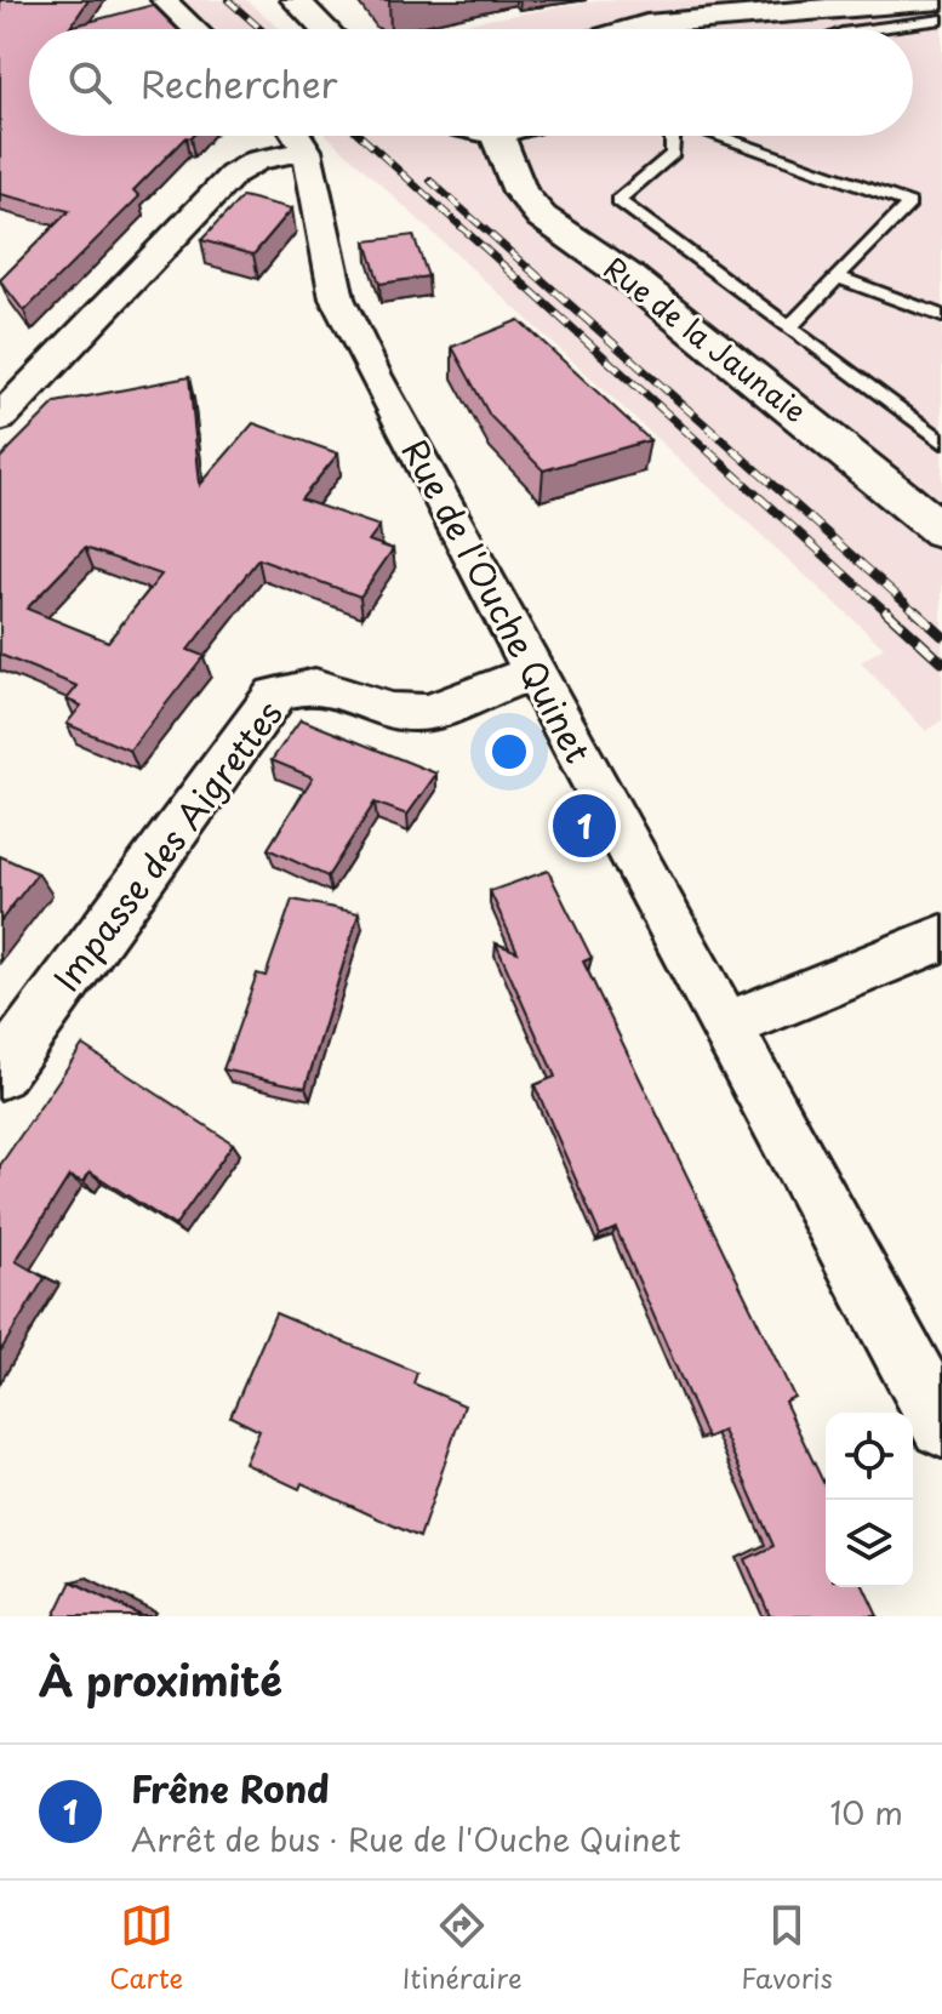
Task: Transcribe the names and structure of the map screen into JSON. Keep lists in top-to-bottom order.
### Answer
{
  "streets": {
    "main road": ["Rue de la Jaunaie"],
    "street": ["Rue de l'Ouche Quinet", "Impasse des Aigrettes"]
  },
  "crossings": [
    ["Rue de l'Ouche Quinet", "Impasse des Aigrettes"]
  ],
  "page": {
    "search": "Rechercher",
    "pins": "1",
    "heading": "À proximité",
    "list": [
      {
        "mark": "1",
        "name": "Frêne Rond",
        "note": "Arrêt de bus · Rue de l'Ouche Quinet",
        "value": "10 m"
      }
    ],
    "nav": ["Carte", "Itinéraire", "Favoris"]
  }
}
